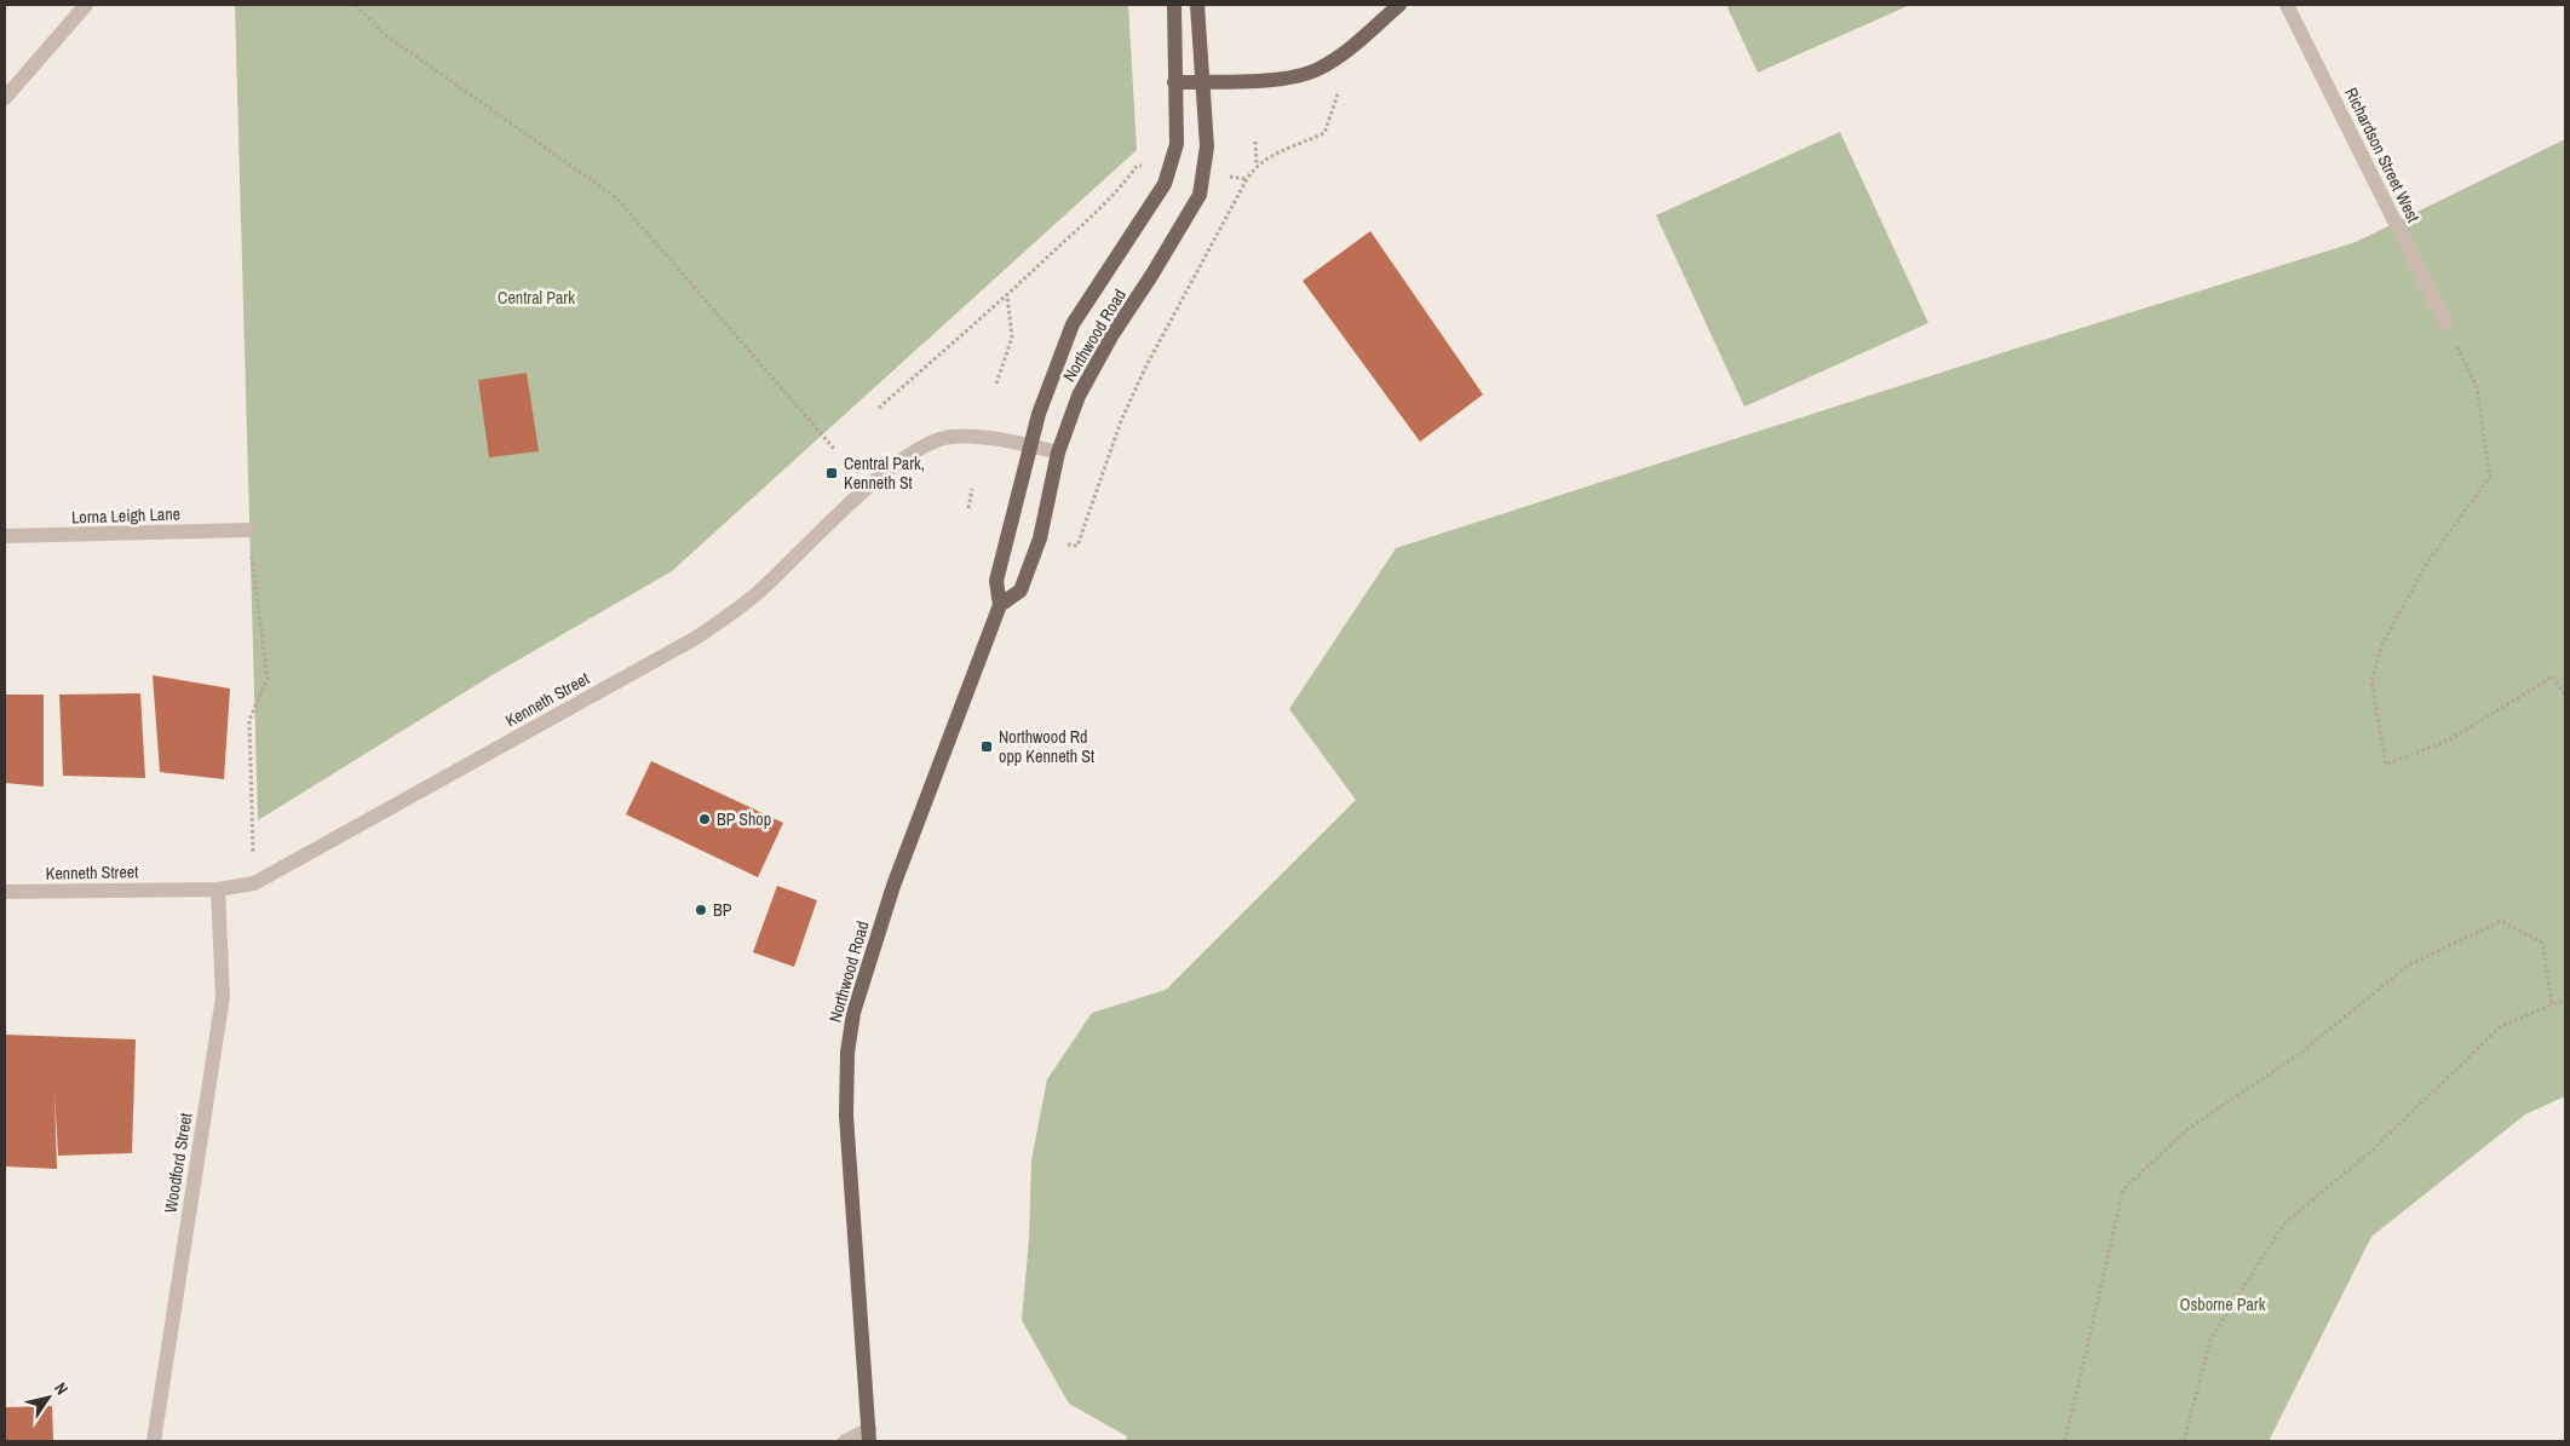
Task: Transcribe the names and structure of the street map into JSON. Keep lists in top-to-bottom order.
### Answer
{
  "streets": {
    "main road": ["Northwood Road"],
    "street": [
      "Richardson Street West",
      "Lorna Leigh Lane",
      "Kenneth Street",
      "Woodford Street"
    ]
  },
  "crossings": [
    ["Northwood Road", "Kenneth Street"],
    ["Kenneth Street", "Woodford Street"]
  ],
  "parks": ["Central Park", "Osborne Park"],
  "places": {
    "transit": ["Central Park, Kenneth St", "Northwood Rd opp Kenneth St"],
    "other": ["BP Shop", "BP"]
  },
  "north": "top right"
}
